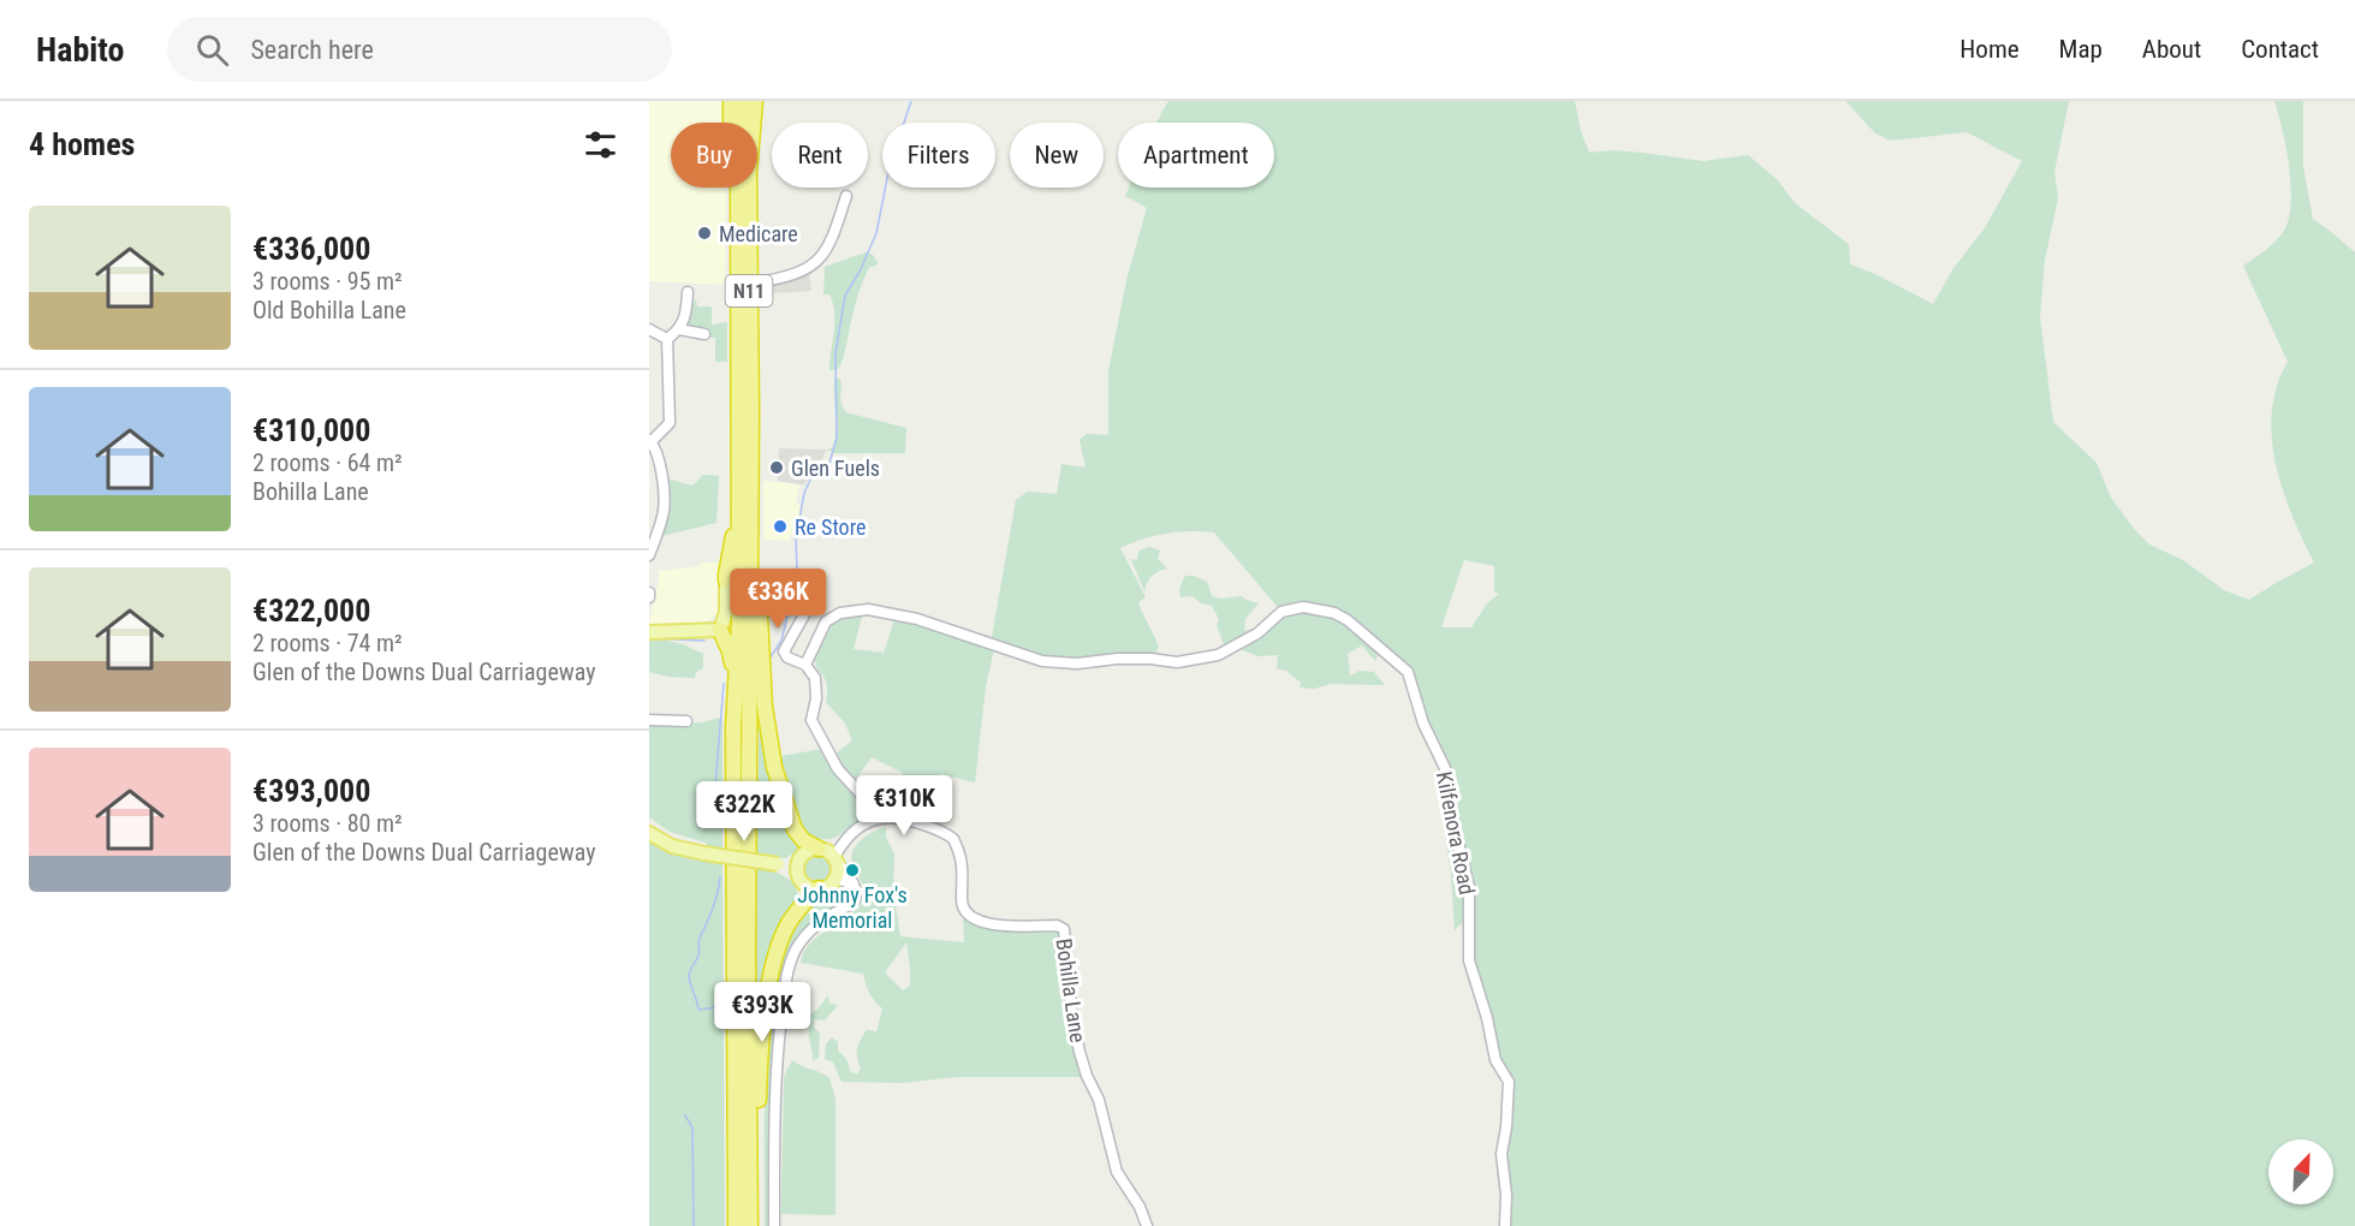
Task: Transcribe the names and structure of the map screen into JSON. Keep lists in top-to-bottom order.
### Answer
{
  "streets": {
    "highway": ["N11"],
    "street": ["Kilfenora Road", "Bohilla Lane"]
  },
  "places": [
    "Medicare",
    "Glen Fuels",
    "Re Store",
    "Johnny Fox's Memorial"
  ],
  "north": "top right",
  "page": {
    "header": "Habito",
    "search": "Search here",
    "nav": [
      "Home",
      "Map",
      "About",
      "Contact"
    ],
    "heading": "4 homes",
    "chip": [
      "Buy",
      "Rent",
      "Filters",
      "New",
      "Apartment"
    ],
    "list": [
      {
        "name": "€336,000",
        "note": "3 rooms · 95 m² · Old Bohilla Lane"
      },
      {
        "name": "€310,000",
        "note": "2 rooms · 64 m² · Bohilla Lane"
      },
      {
        "name": "€322,000",
        "note": "2 rooms · 74 m² · Glen of the Downs Dual Carriageway"
      },
      {
        "name": "€393,000",
        "note": "3 rooms · 80 m² · Glen of the Downs Dual Carriageway"
      }
    ],
    "price": [
      "€336K",
      "€310K",
      "€322K",
      "€393K"
    ]
  }
}
